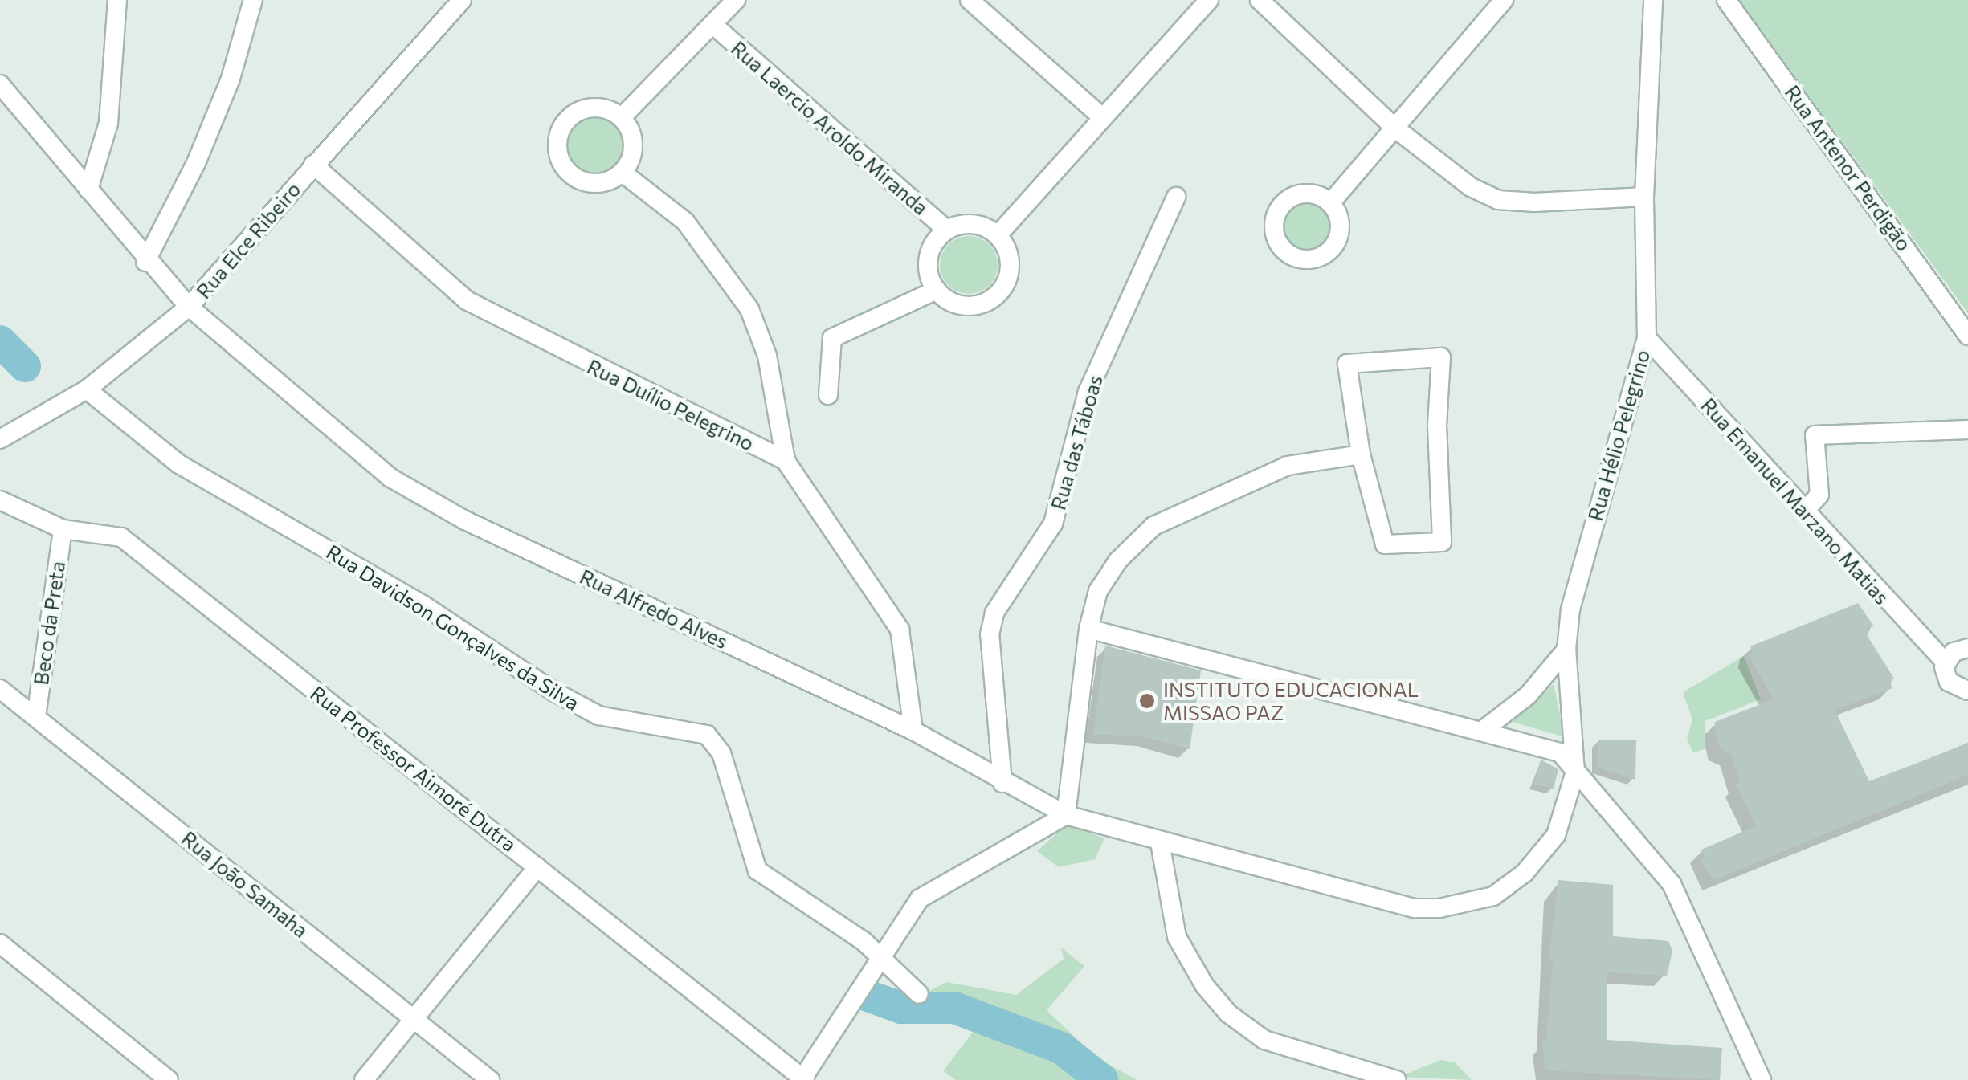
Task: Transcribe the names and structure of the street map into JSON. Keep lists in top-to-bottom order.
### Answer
{
  "streets": {
    "street": [
      "Rua Laercio Aroldo Miranda",
      "Rua Antenor Perdigão",
      "Rua Elce Ribeiro",
      "Rua Duílio Pelegrino",
      "Rua Hélio Pelegrino",
      "Rua das Táboas",
      "Rua Emanuel Marzano Matias",
      "Rua Alfredo Alves",
      "Beco da Preta",
      "Rua Davidson Gonçalves da Silva",
      "Rua Professor Aimoré Dutra",
      "Rua João Samaha"
    ]
  },
  "crossings": [
    ["Rua Elce Ribeiro", "Rua Duílio Pelegrino"],
    ["Rua Elce Ribeiro", "Rua Alfredo Alves"],
    ["Rua Elce Ribeiro", "Rua Davidson Gonçalves da Silva"],
    ["Rua Duílio Pelegrino", "Rua Alfredo Alves"],
    ["Rua Hélio Pelegrino", "Rua Emanuel Marzano Matias"],
    ["Rua Hélio Pelegrino", "Rua Alfredo Alves"],
    ["Rua das Táboas", "Rua Alfredo Alves"],
    ["Beco da Preta", "Rua Professor Aimoré Dutra"],
    ["Beco da Preta", "Rua João Samaha"]
  ],
  "places": ["INSTITUTO EDUCACIONAL MISSAO PAZ"]
}
